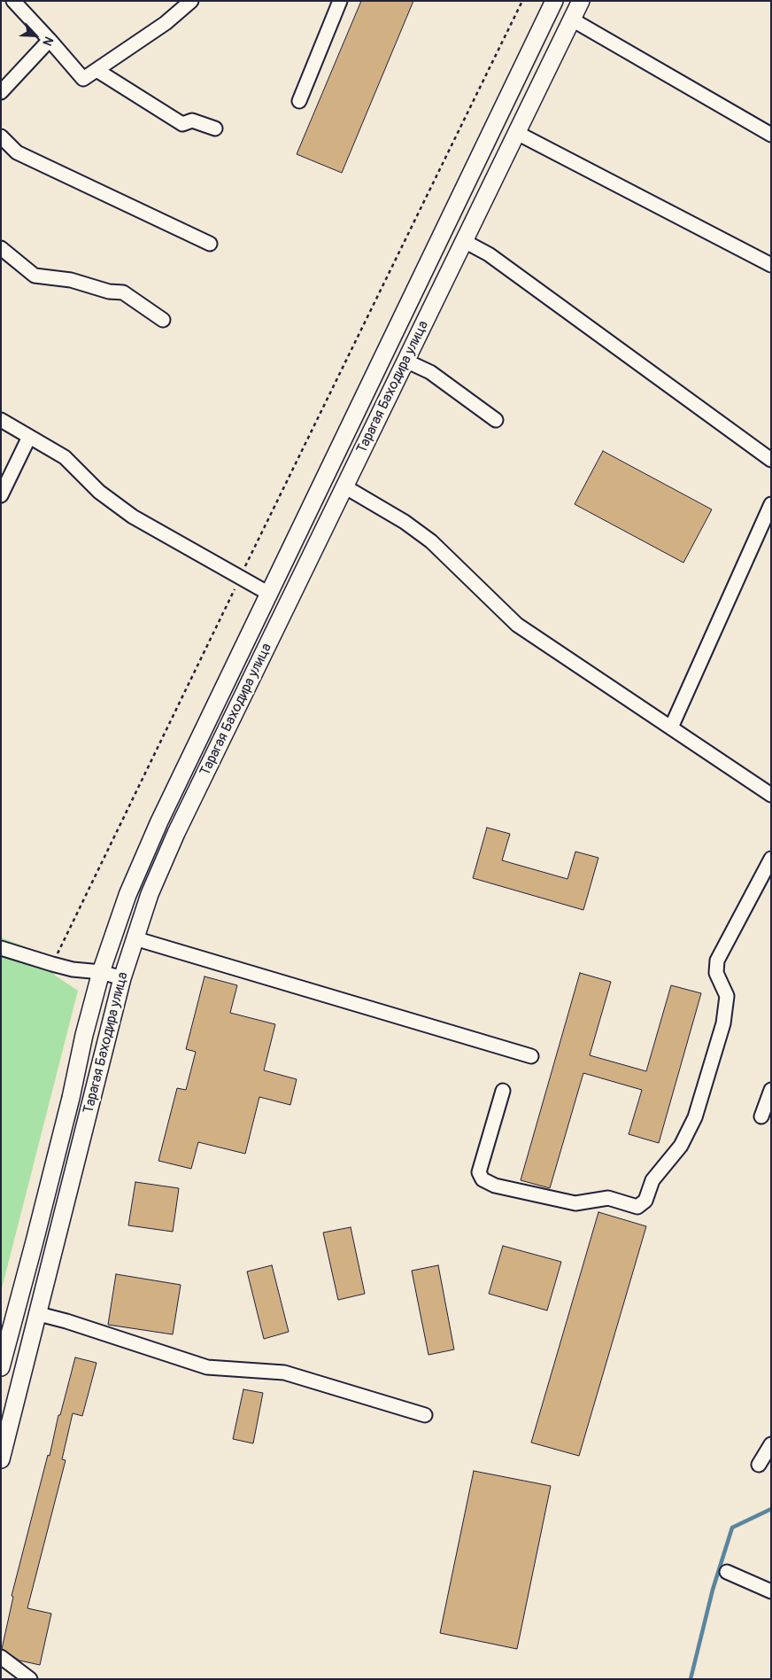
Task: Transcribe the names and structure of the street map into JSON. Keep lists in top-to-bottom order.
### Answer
{
  "streets": {
    "main road": ["Тарагая Баходира улица"]
  },
  "north": "bottom right"
}
